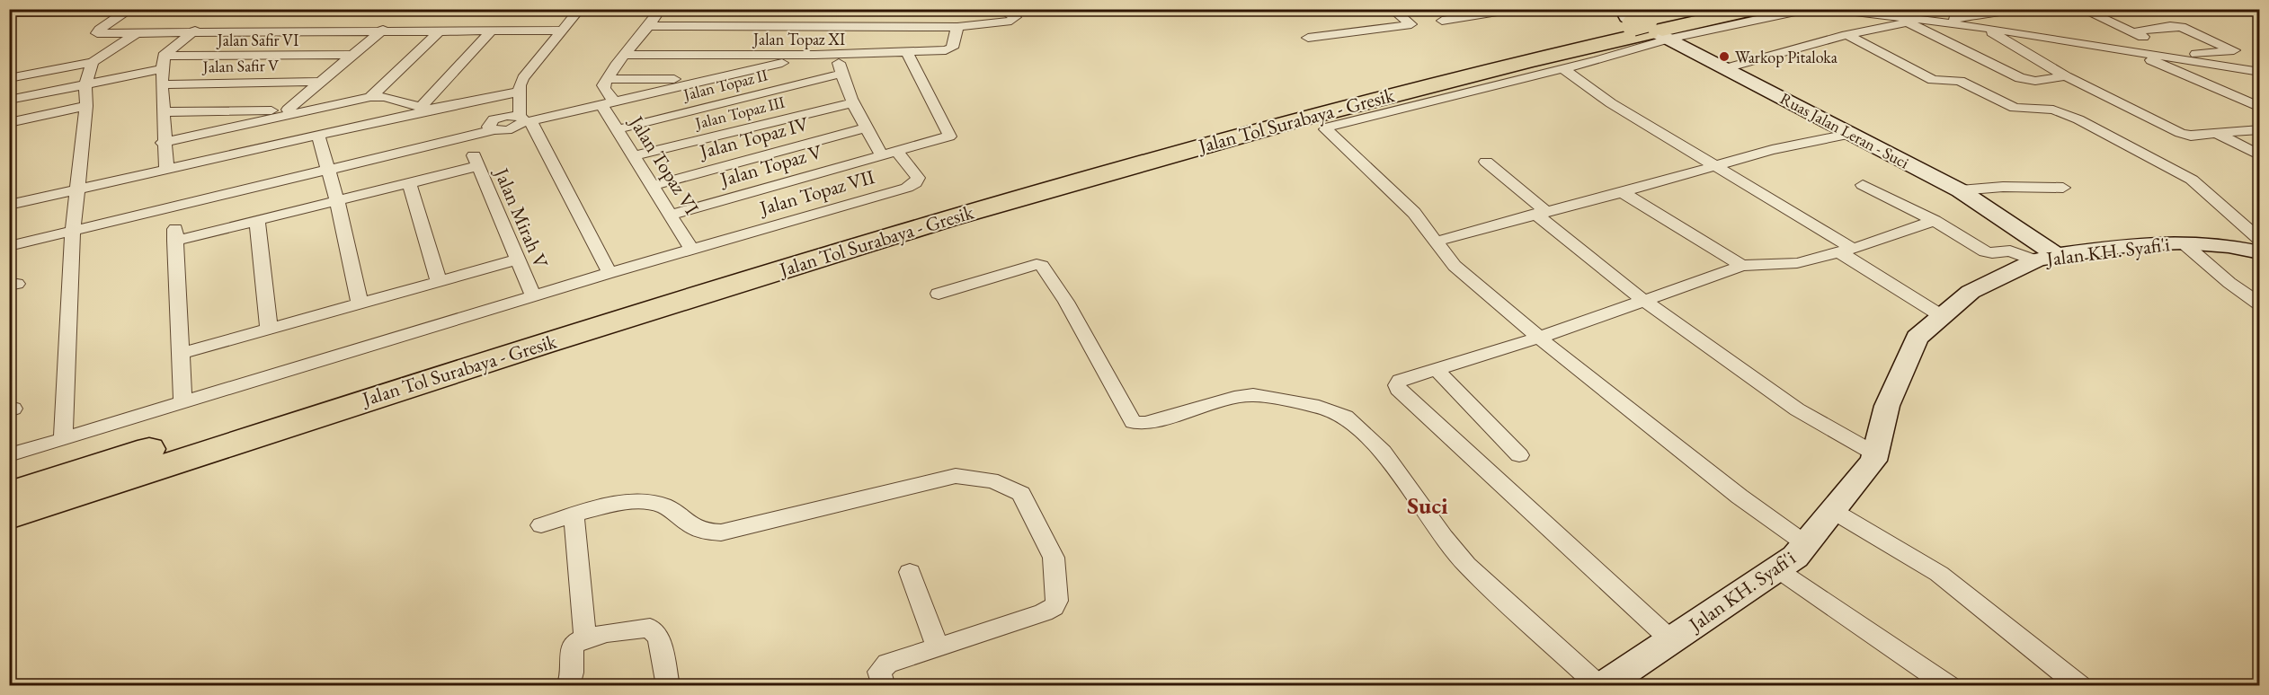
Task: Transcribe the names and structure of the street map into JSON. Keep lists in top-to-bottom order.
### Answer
{
  "streets": {
    "highway": ["Jalan Tol Surabaya - Gresik"],
    "main road": ["Ruas Jalan Leran - Suci", "Jalan KH. Syafi'i"],
    "street": [
      "Jalan Topaz XI",
      "Jalan Safir VI",
      "Jalan Safir V",
      "Jalan Topaz II",
      "Jalan Topaz III",
      "Jalan Topaz IV",
      "Jalan Topaz VI",
      "Jalan Topaz V",
      "Jalan Topaz VII",
      "Jalan Mirah V"
    ]
  },
  "crossings": [
    ["Jalan Topaz XI", "Jalan Topaz V"],
    ["Jalan Topaz II", "Jalan Topaz VI"],
    ["Jalan Topaz III", "Jalan Topaz VI"],
    ["Jalan Tol Surabaya - Gresik", "Ruas Jalan Leran - Suci"],
    ["Ruas Jalan Leran - Suci", "Jalan KH. Syafi'i"],
    ["Jalan Topaz IV", "Jalan Topaz VI"],
    ["Jalan Topaz VI", "Jalan Topaz V"],
    ["Jalan Topaz VI", "Jalan Topaz VII"],
    ["Jalan Topaz V", "Jalan Topaz VII"]
  ],
  "districts": ["Suci"],
  "places": ["Warkop Pitaloka"]
}
